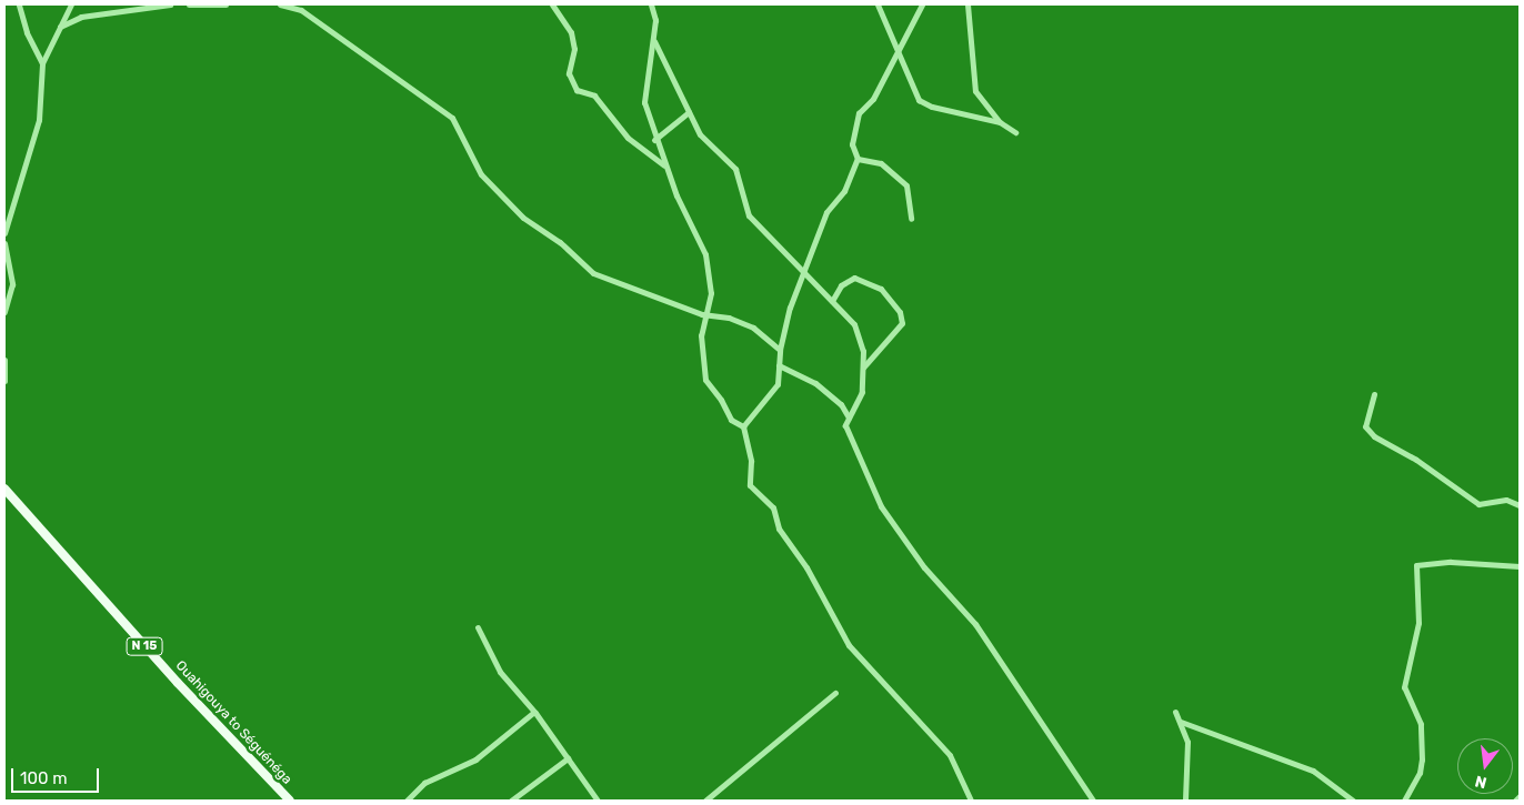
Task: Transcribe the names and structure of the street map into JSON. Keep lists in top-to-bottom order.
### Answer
{
  "streets": {
    "main road": ["N 15", "Ouahigouya to Séguénéga"]
  },
  "scale_bar": "100 m",
  "north": "bottom"
}
